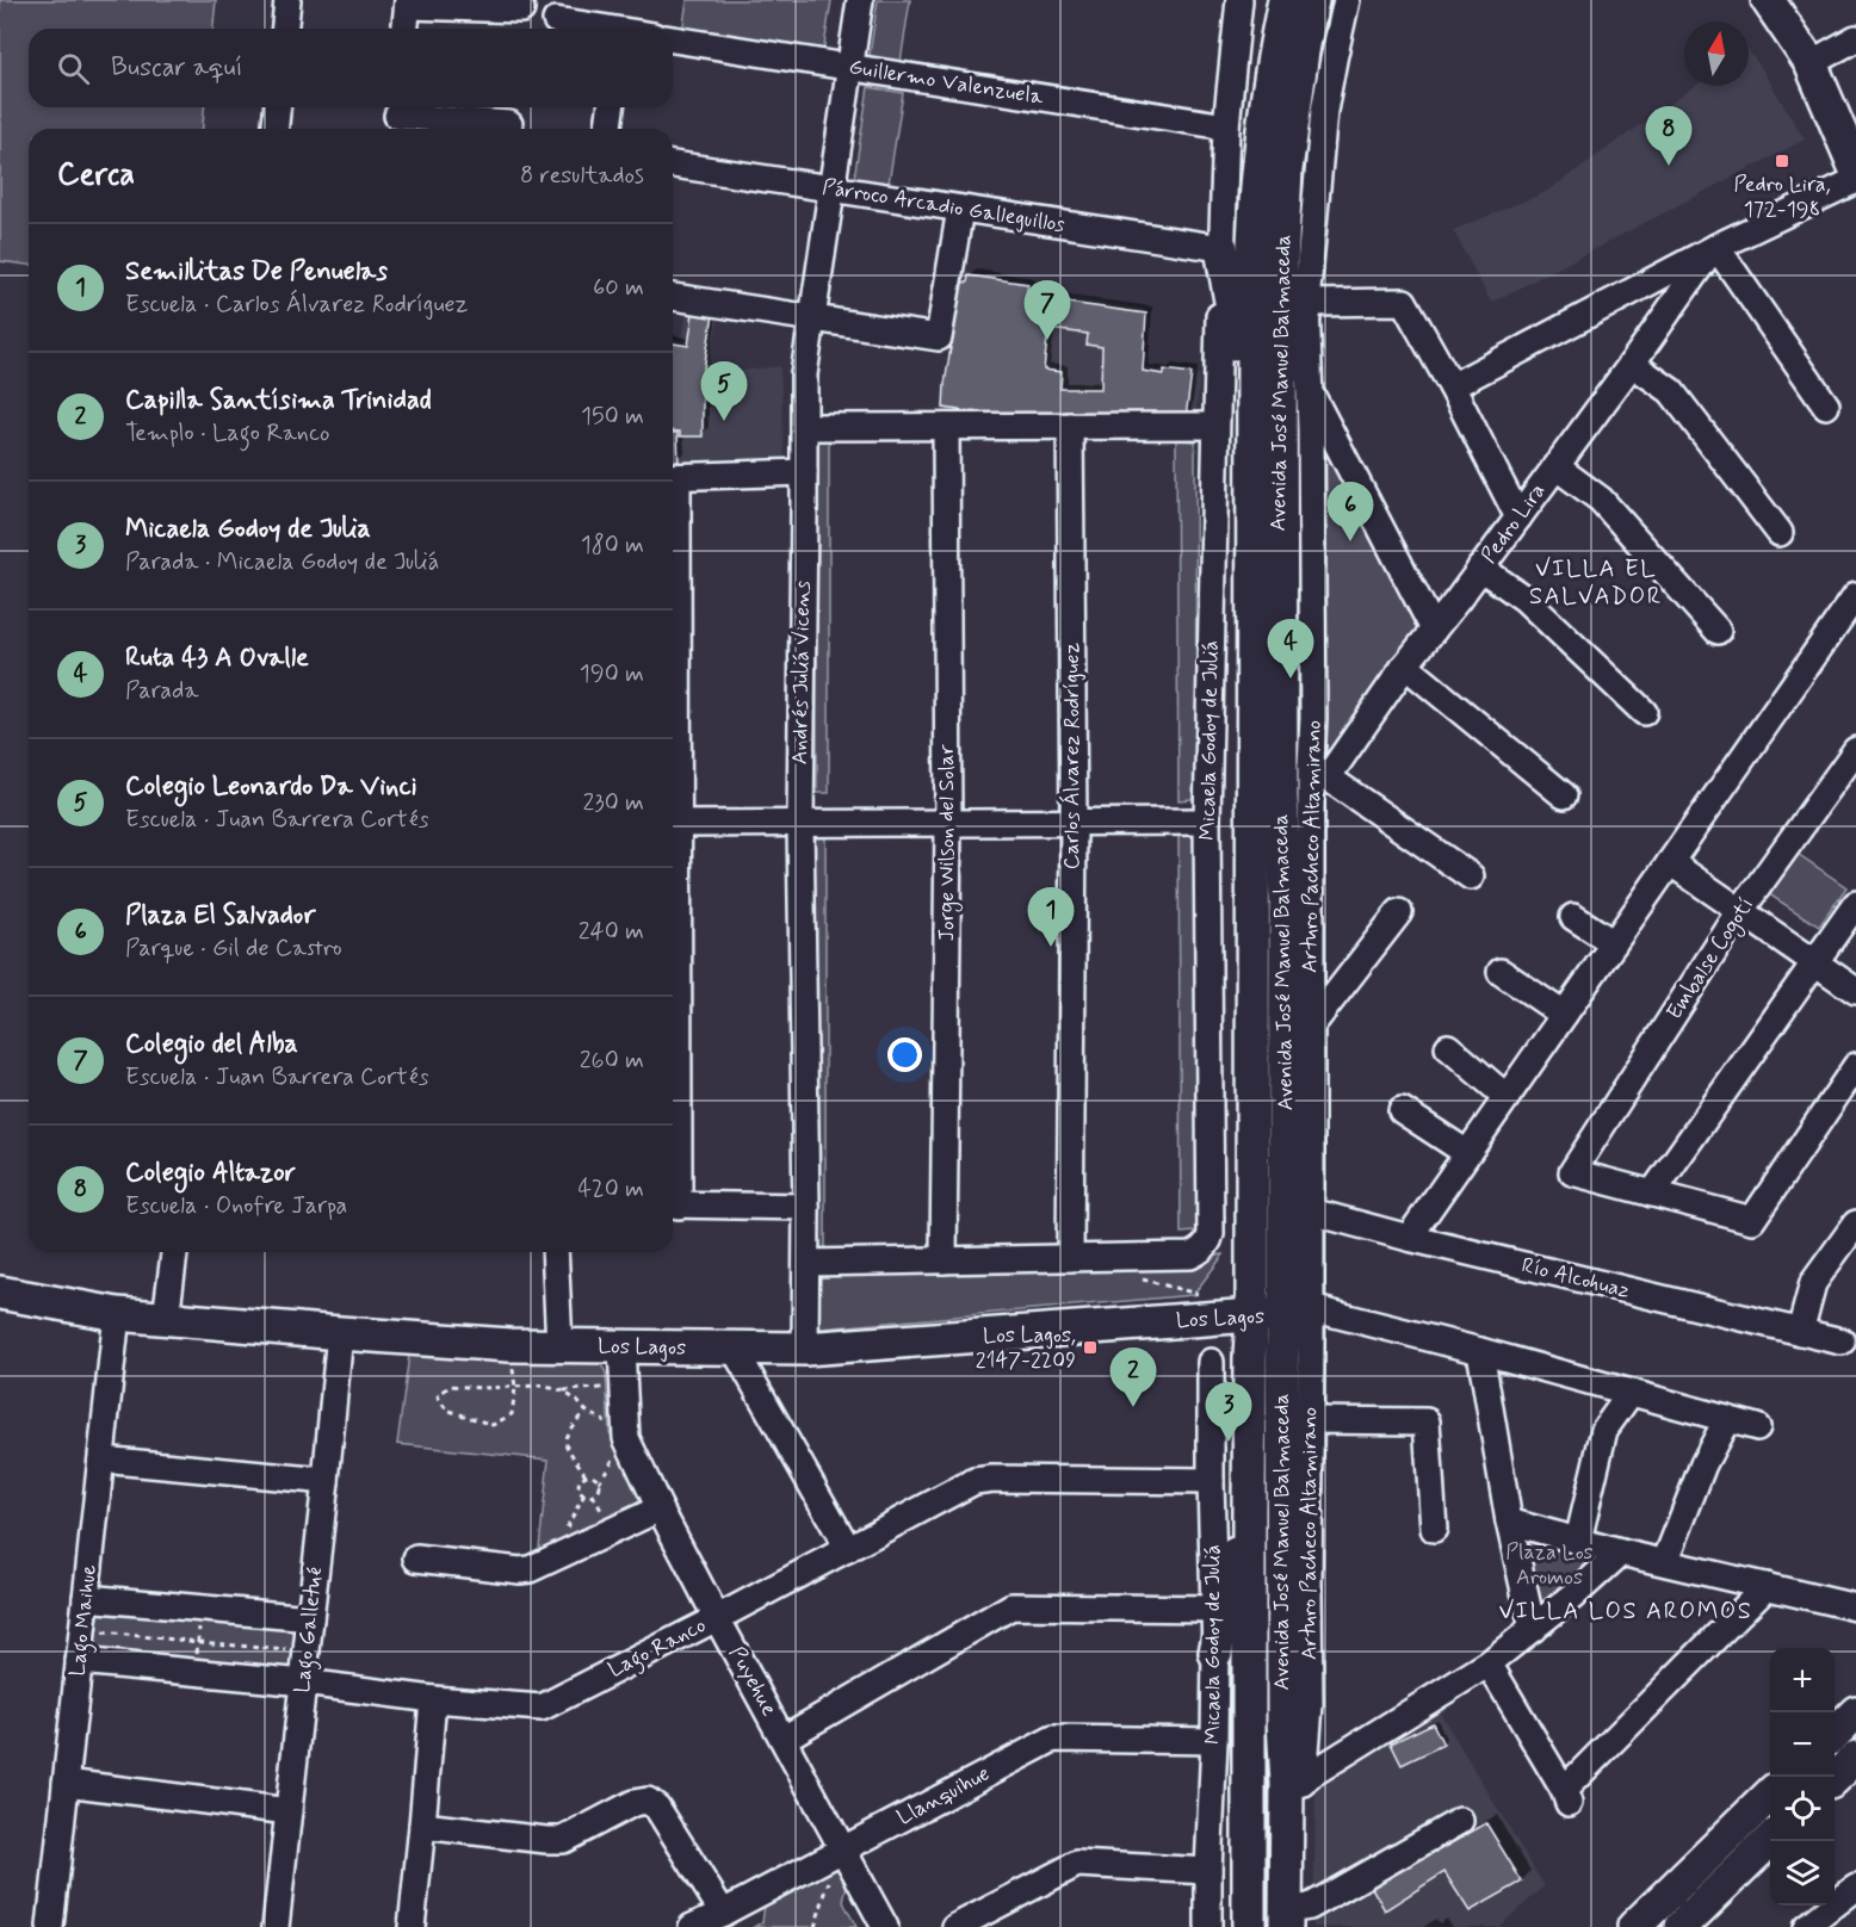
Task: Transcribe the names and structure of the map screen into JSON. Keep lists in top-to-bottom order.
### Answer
{
  "streets": {
    "main road": ["Avenida José Manuel Balmaceda", "Los Lagos"],
    "street": [
      "Guillermo Valenzuela",
      "Párroco Arcadio Galleguillos",
      "Pedro Lira",
      "Andrés Juliá Vicens",
      "Micaela Godoy de Juliá",
      "Carlos Álvarez Rodríguez",
      "Jorge Wilson del Solar",
      "Arturo Pacheco Altamirano",
      "Embalse Cogotí",
      "Río Alcohuaz",
      "Lago Maihue",
      "Lago Galletué",
      "Lago Ranco",
      "Puyehue",
      "Llanquihue"
    ]
  },
  "crossings": [
    ["Guillermo Valenzuela", "Andrés Juliá Vicens"],
    ["Guillermo Valenzuela", "Micaela Godoy de Juliá"],
    ["Párroco Arcadio Galleguillos", "Andrés Juliá Vicens"],
    ["Párroco Arcadio Galleguillos", "Micaela Godoy de Juliá"],
    ["Avenida José Manuel Balmaceda", "Arturo Pacheco Altamirano"],
    ["Avenida José Manuel Balmaceda", "Los Lagos"],
    ["Pedro Lira", "Arturo Pacheco Altamirano"],
    ["Andrés Juliá Vicens", "Los Lagos"],
    ["Micaela Godoy de Juliá", "Carlos Álvarez Rodríguez"],
    ["Micaela Godoy de Juliá", "Lago Ranco"],
    ["Micaela Godoy de Juliá", "Llanquihue"],
    ["Arturo Pacheco Altamirano", "Río Alcohuaz"],
    ["Arturo Pacheco Altamirano", "Los Lagos"],
    ["Los Lagos", "Lago Maihue"],
    ["Los Lagos", "Lago Galletué"],
    ["Los Lagos", "Puyehue"],
    ["Lago Maihue", "Lago Ranco"],
    ["Lago Galletué", "Lago Ranco"],
    ["Lago Ranco", "Puyehue"],
    ["Puyehue", "Llanquihue"]
  ],
  "districts": ["VILLA EL SALVADOR", "VILLA LOS AROMOS"],
  "parks": ["Plaza Los Aromos"],
  "places": {
    "transit": ["Pedro Lira, 172-198", "Los Lagos, 2147-2209"]
  },
  "north": "top",
  "page": {
    "search": "Buscar aquí",
    "pins": [
      "8",
      "7",
      "5",
      "6",
      "4",
      "1",
      "2",
      "3"
    ],
    "heading": ["Cerca", "8 resultados"],
    "list": [
      {
        "mark": "1",
        "name": "Semillitas De Penuelas",
        "note": "Escuela · Carlos Álvarez Rodríguez",
        "value": "60 m"
      },
      {
        "mark": "2",
        "name": "Capilla Santísima Trinidad",
        "note": "Templo · Lago Ranco",
        "value": "150 m"
      },
      {
        "mark": "3",
        "name": "Micaela Godoy de Julia",
        "note": "Parada · Micaela Godoy de Juliá",
        "value": "180 m"
      },
      {
        "mark": "4",
        "name": "Ruta 43 A Ovalle",
        "note": "Parada",
        "value": "190 m"
      },
      {
        "mark": "5",
        "name": "Colegio Leonardo Da Vinci",
        "note": "Escuela · Juan Barrera Cortés",
        "value": "230 m"
      },
      {
        "mark": "6",
        "name": "Plaza El Salvador",
        "note": "Parque · Gil de Castro",
        "value": "240 m"
      },
      {
        "mark": "7",
        "name": "Colegio del Alba",
        "note": "Escuela · Juan Barrera Cortés",
        "value": "260 m"
      },
      {
        "mark": "8",
        "name": "Colegio Altazor",
        "note": "Escuela · Onofre Jarpa",
        "value": "420 m"
      }
    ],
    "map_buttons": ["+", "−"]
  }
}
